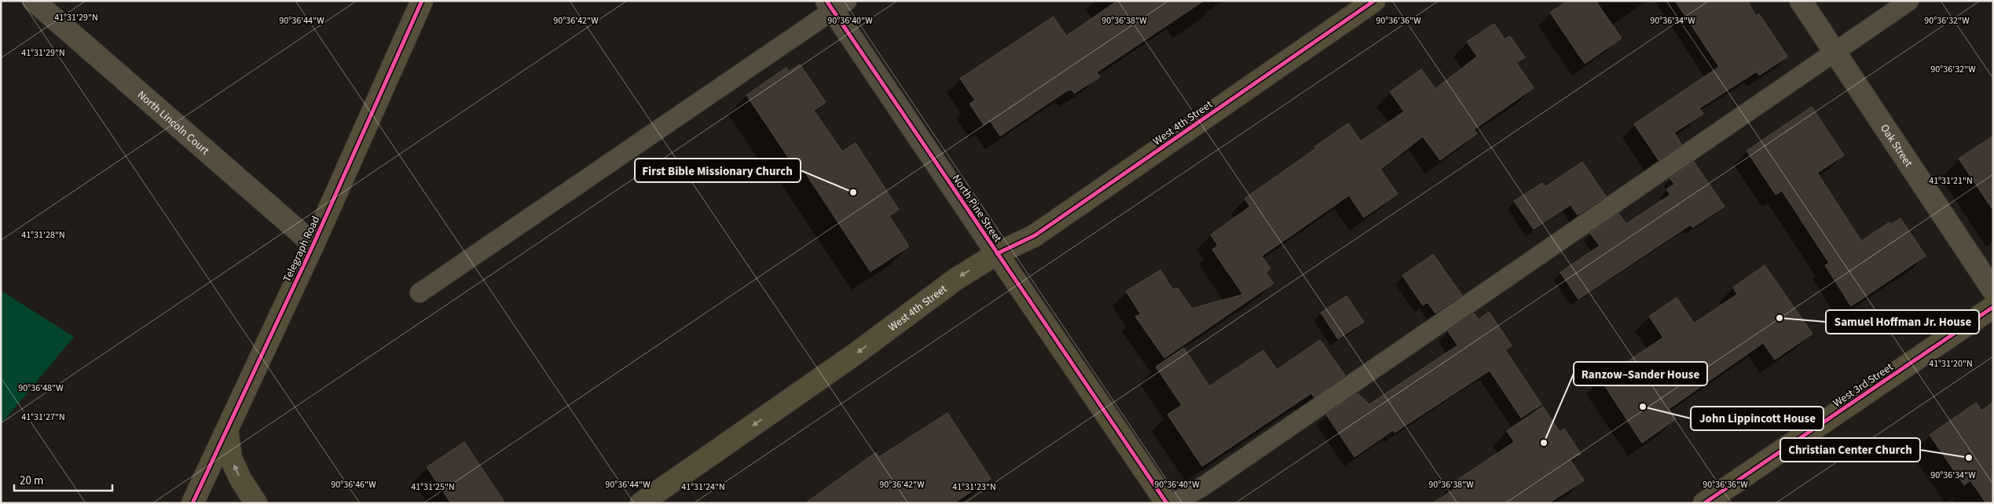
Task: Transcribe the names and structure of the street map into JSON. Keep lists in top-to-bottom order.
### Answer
{
  "streets": {
    "street": [
      "North Lincoln Court",
      "West 4th Street",
      "Oak Street",
      "North Pine Street",
      "Telegraph Road",
      "West 3rd Street"
    ]
  },
  "crossings": [
    ["North Lincoln Court", "Telegraph Road"],
    ["West 4th Street", "North Pine Street"]
  ],
  "one_way": ["West 4th Street"],
  "places": [
    "First Bible Missionary Church",
    "Samuel Hoffman Jr. House",
    "John Lippincott House",
    "Ranzow–Sander House",
    "Christian Center Church"
  ],
  "scale_bar": "20 m",
  "coordinates": [
    "41°31'29\"N",
    "90°36'32\"W",
    "90°36'44\"W",
    "90°36'42\"W",
    "90°36'40\"W",
    "90°36'38\"W",
    "90°36'36\"W",
    "90°36'34\"W",
    "41°31'21\"N",
    "41°31'28\"N",
    "41°31'20\"N",
    "90°36'48\"W",
    "41°31'27\"N",
    "90°36'46\"W",
    "41°31'25\"N",
    "41°31'24\"N",
    "41°31'23\"N"
  ]
}
